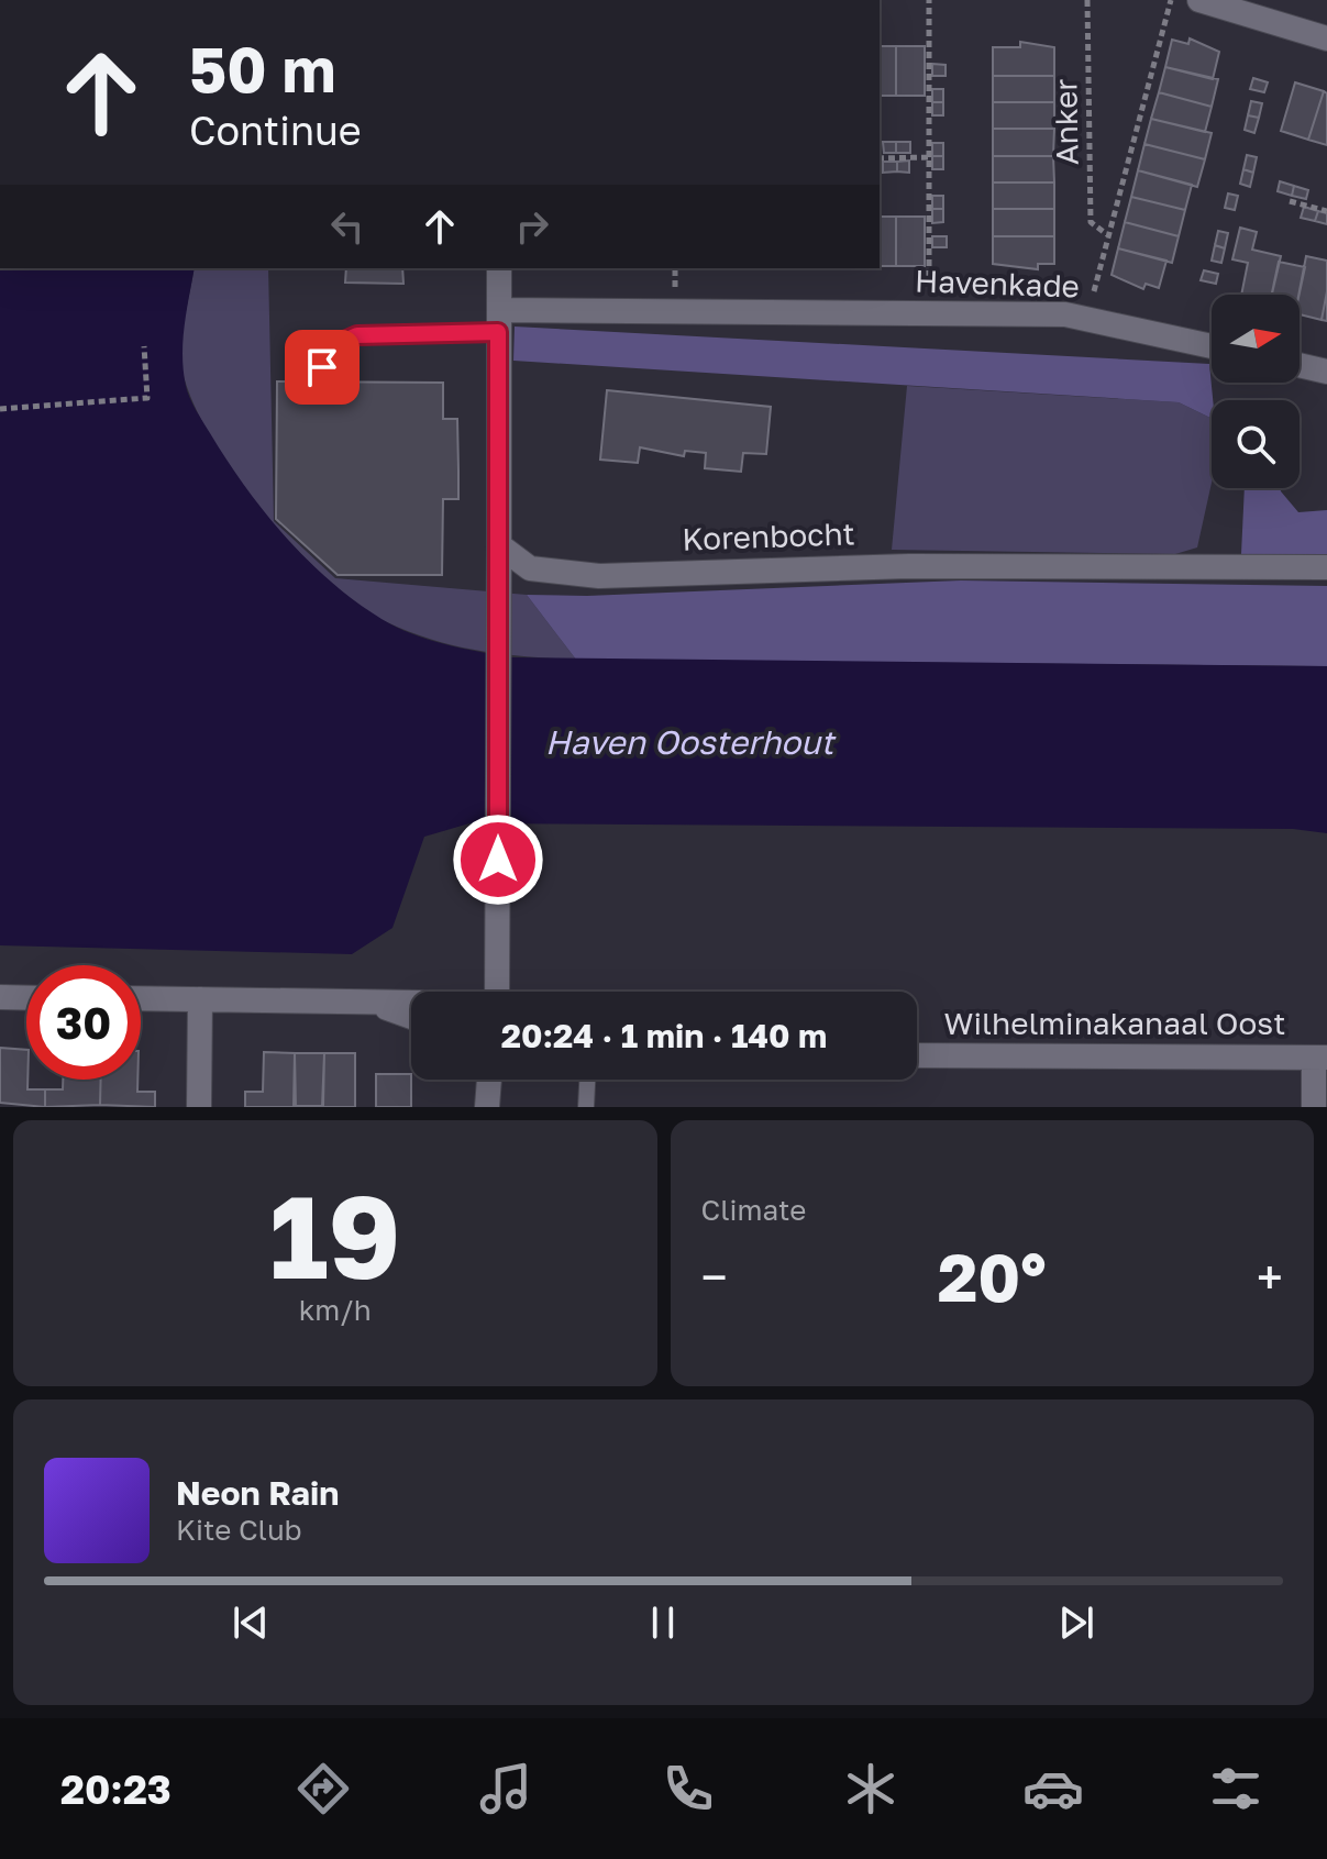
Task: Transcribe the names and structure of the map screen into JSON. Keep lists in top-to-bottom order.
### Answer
{
  "streets": {
    "street": ["Havenkade", "Korenbocht", "Wilhelminakanaal Oost"],
    "path": ["Anker"]
  },
  "crossings": [
    ["Anker", "Havenkade"]
  ],
  "water": ["Haven Oosterhout"],
  "north": "right",
  "page": {
    "turn": ["50 m", "Continue"],
    "limit": "30",
    "trip": "20:24 · 1 min · 140 m",
    "tile": [
      ["19", "km/h"],
      "Climate"
    ],
    "heat": ["−", "20°", "+"],
    "song": ["Neon Rain", "Kite Club"],
    "tabs": "20:23"
  }
}
